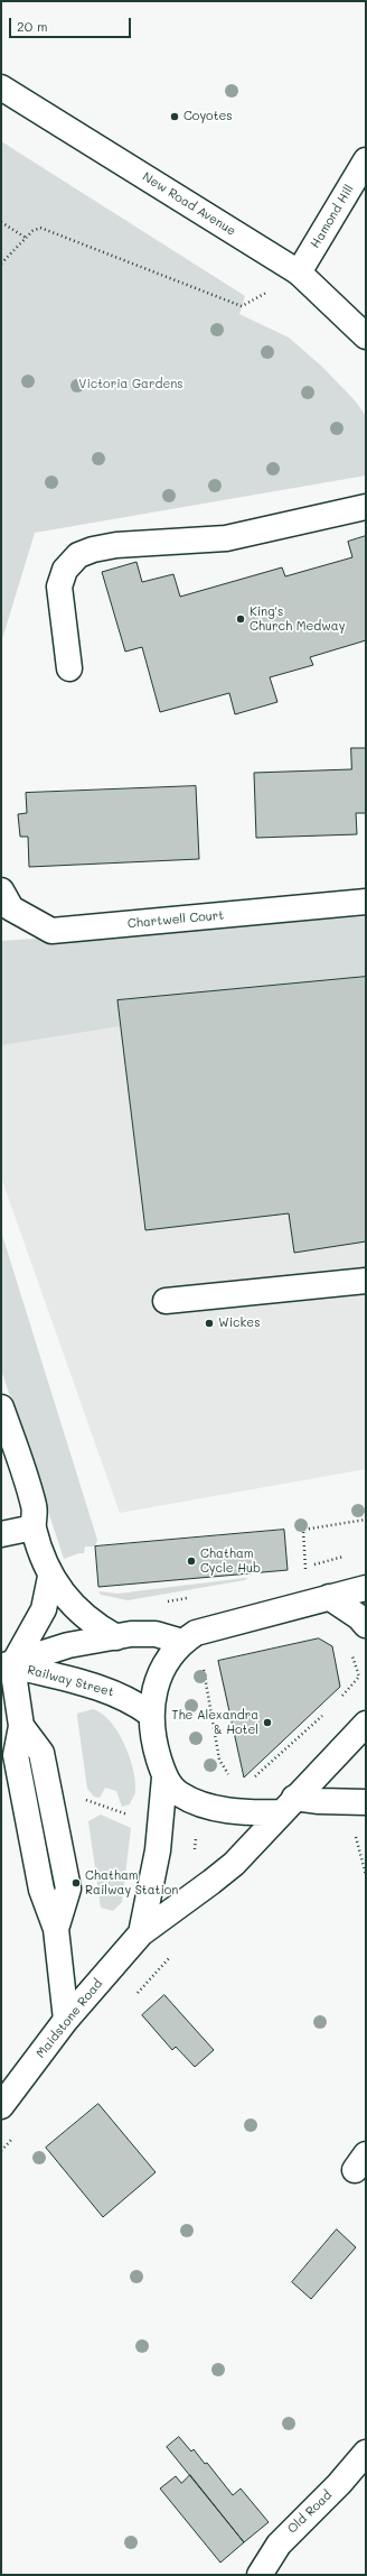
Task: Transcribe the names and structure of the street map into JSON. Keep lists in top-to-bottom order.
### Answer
{
  "streets": {
    "main road": [
      "New Road Avenue",
      "Hamond Hill",
      "Chartwell Court",
      "Railway Street",
      "Maidstone Road",
      "Old Road"
    ]
  },
  "crossings": [
    ["New Road Avenue", "Hamond Hill"]
  ],
  "parks": ["Victoria Gardens"],
  "places": [
    "Coyotes",
    "King's Church Medway",
    "Wickes",
    "Chatham Cycle Hub",
    "The Alexandra & Hotel",
    "Chatham Railway Station"
  ],
  "scale_bar": "20 m"
}
